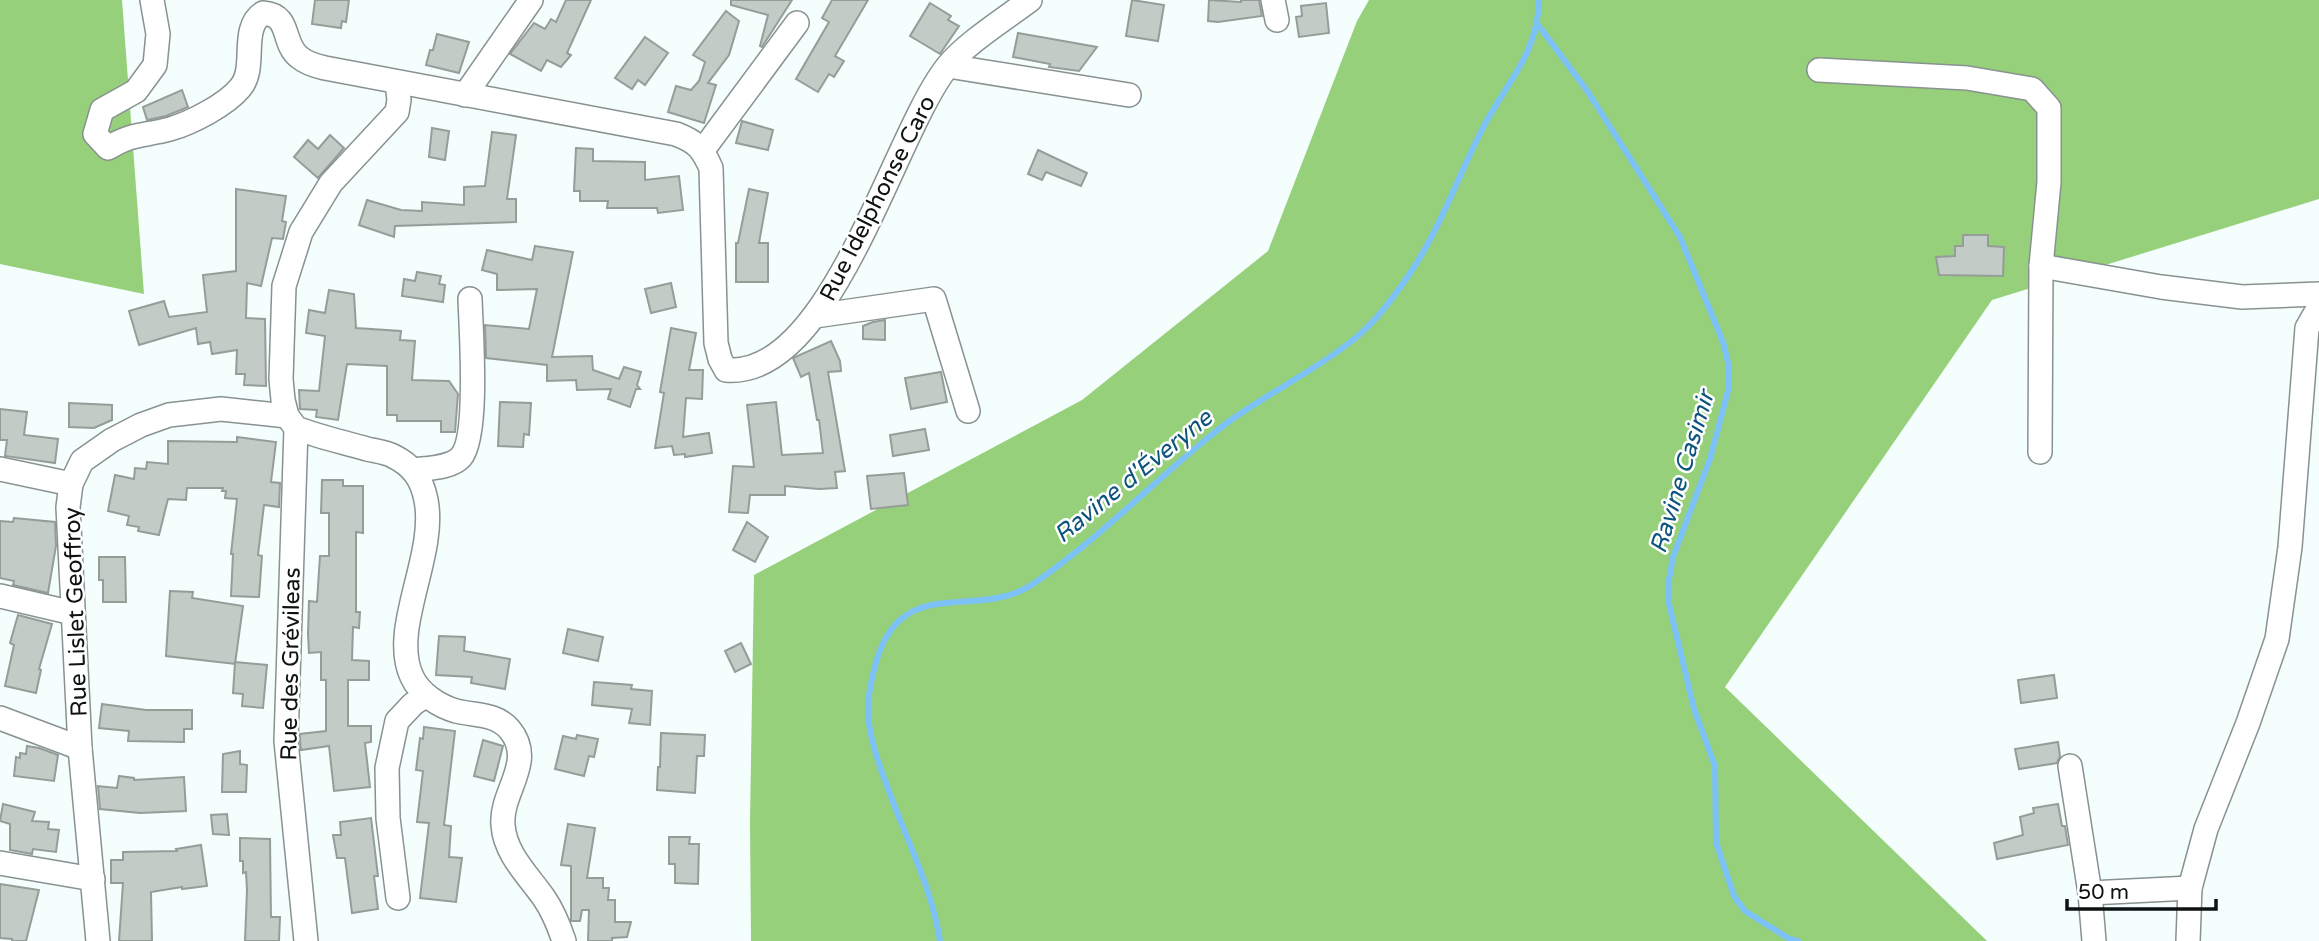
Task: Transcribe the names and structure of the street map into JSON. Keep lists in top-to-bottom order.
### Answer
{
  "streets": {
    "street": ["Rue Idelphonse Caro", "Rue Lislet Geoffroy", "Rue des Grévileas"]
  },
  "crossings": [
    ["Rue Lislet Geoffroy", "Rue des Grévileas"]
  ],
  "water": ["Ravine Casimir", "Ravine d'Éveryne"],
  "scale_bar": "50 m"
}
